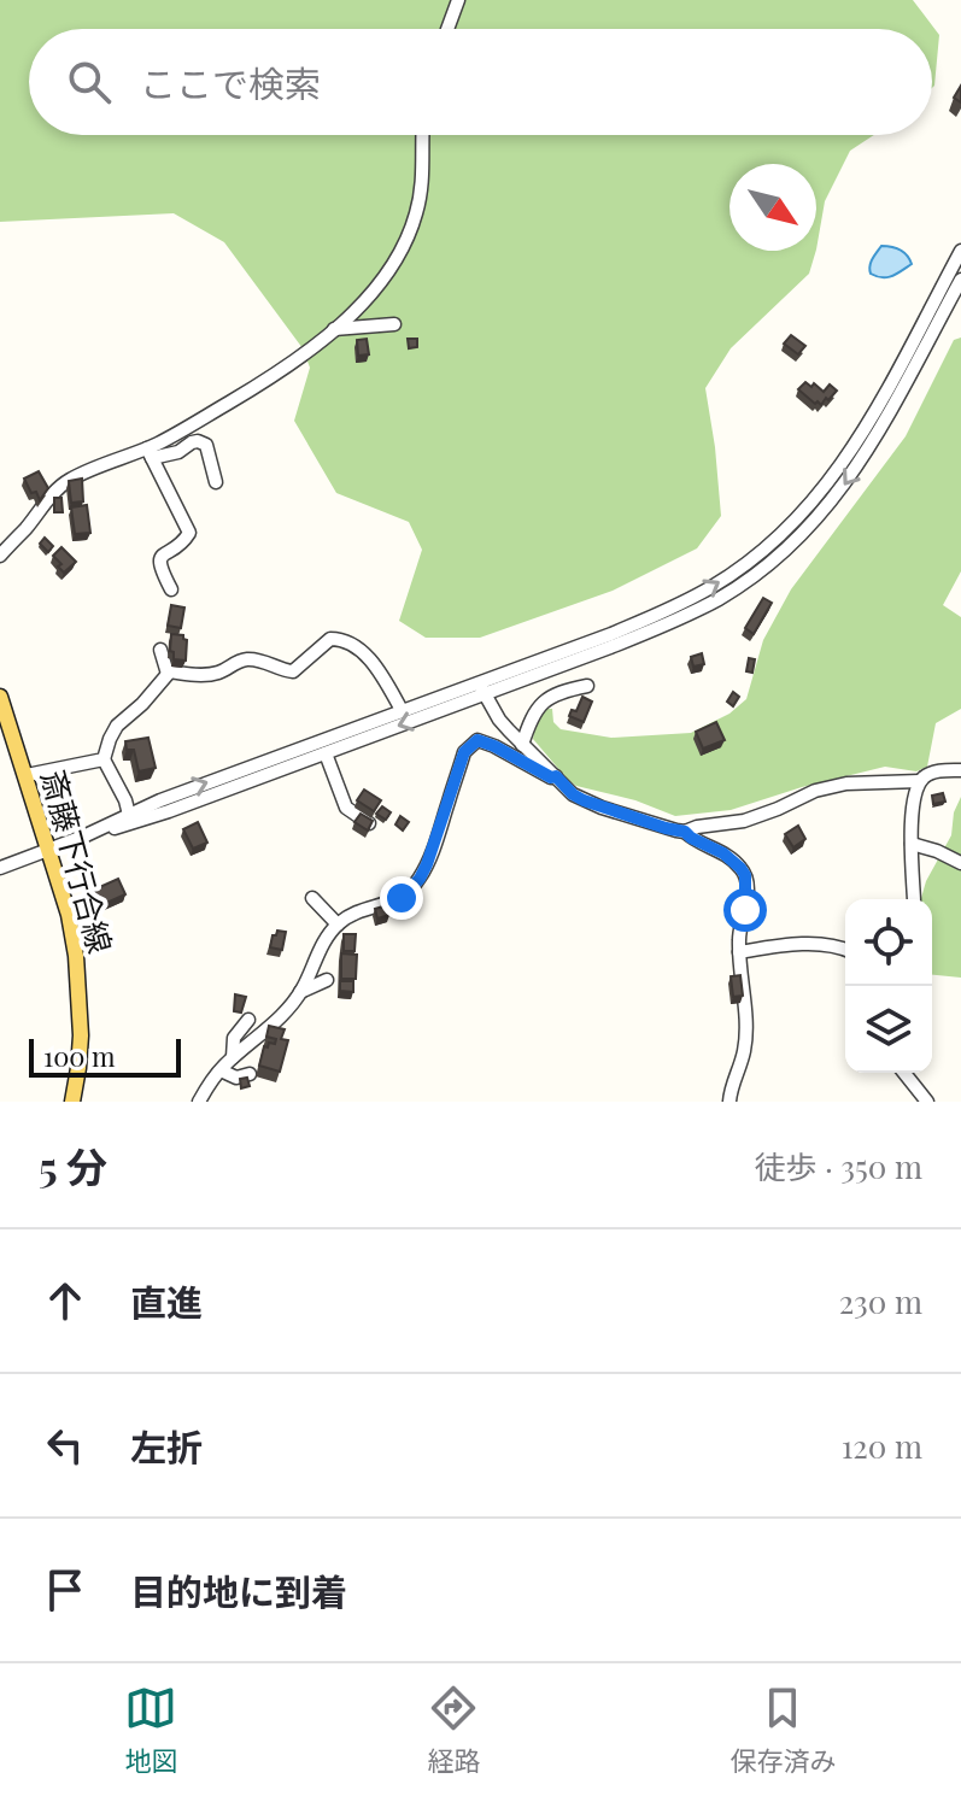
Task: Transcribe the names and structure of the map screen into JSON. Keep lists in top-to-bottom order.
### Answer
{
  "streets": {
    "main road": ["斎藤下行合線"]
  },
  "scale_bar": "100 m",
  "north": "bottom right",
  "page": {
    "search": "ここで検索",
    "scale": "100 m",
    "heading": ["5 分", "徒歩 · 350 m"],
    "list": [
      ["直進", "230 m"],
      ["左折", "120 m"],
      "目的地に到着"
    ],
    "nav": ["地図", "経路", "保存済み"]
  }
}
